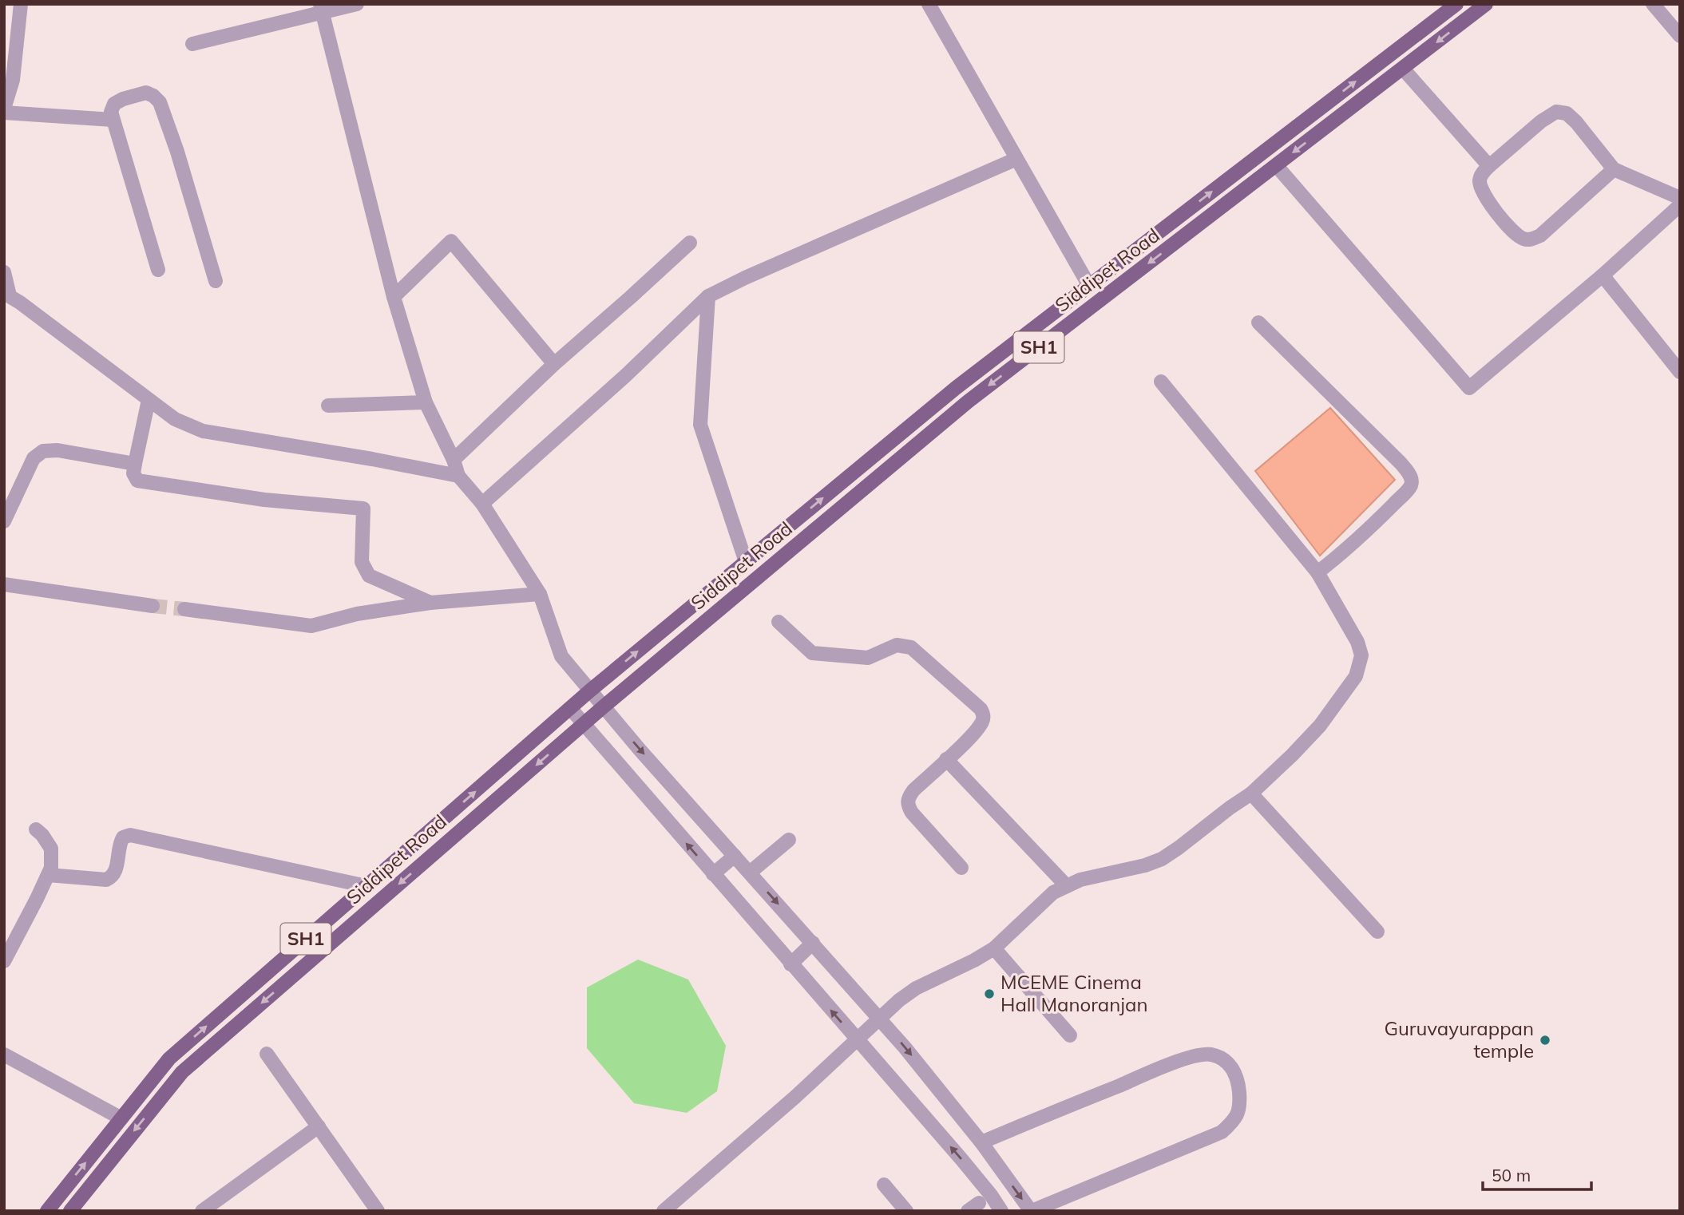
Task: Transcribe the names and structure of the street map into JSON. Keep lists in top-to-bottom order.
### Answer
{
  "streets": {
    "main road": ["Siddipet Road", "SH1"]
  },
  "places": ["MCEME Cinema Hall Manoranjan", "Guruvayurappan temple"],
  "scale_bar": "50 m"
}
